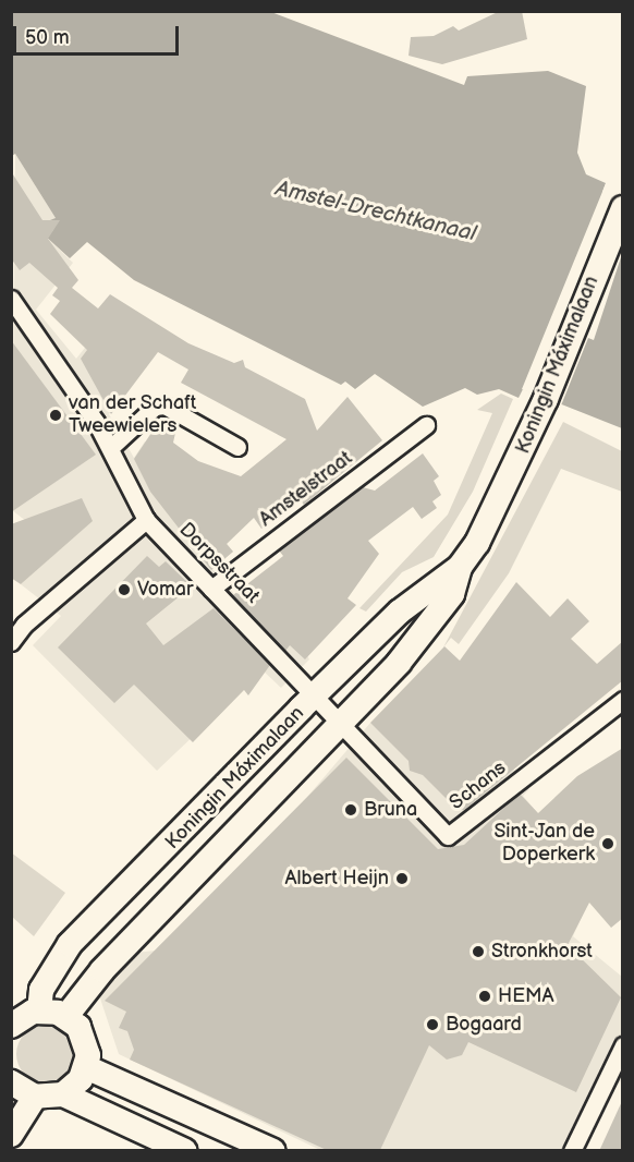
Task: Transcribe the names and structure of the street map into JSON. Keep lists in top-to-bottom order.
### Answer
{
  "streets": {
    "street": [
      "Koningin Máximalaan",
      "Amstelstraat",
      "Dorpsstraat",
      "Schans"
    ]
  },
  "crossings": [
    ["Koningin Máximalaan", "Dorpsstraat"],
    ["Koningin Máximalaan", "Schans"],
    ["Amstelstraat", "Dorpsstraat"],
    ["Dorpsstraat", "Schans"]
  ],
  "water": ["Amstel-Drechtkanaal"],
  "places": [
    "van der Schaft Tweewielers",
    "Vomar",
    "Bruna",
    "Sint-Jan de Doperkerk",
    "Albert Heijn",
    "Stronkhorst",
    "HEMA",
    "Bogaard"
  ],
  "scale_bar": "50 m"
}
